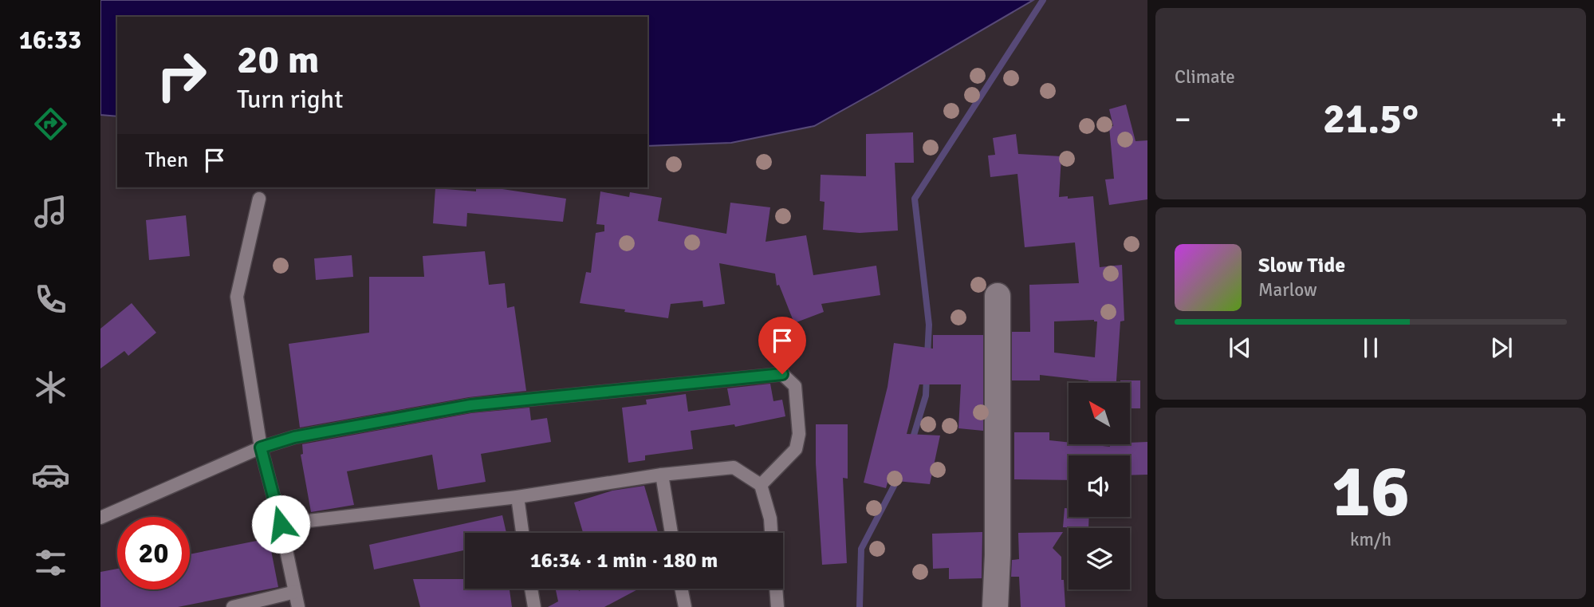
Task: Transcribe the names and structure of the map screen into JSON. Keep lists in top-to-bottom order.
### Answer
{
  "north": "top left",
  "page": {
    "tabs": "16:33",
    "tile": [
      "Climate",
      ["16", "km/h"]
    ],
    "turn": ["20 m", "Turn right"],
    "heat": ["−", "21.5°", "+"],
    "then": "Then",
    "song": ["Slow Tide", "Marlow"],
    "limit": "20",
    "trip": "16:34 · 1 min · 180 m"
  }
}
